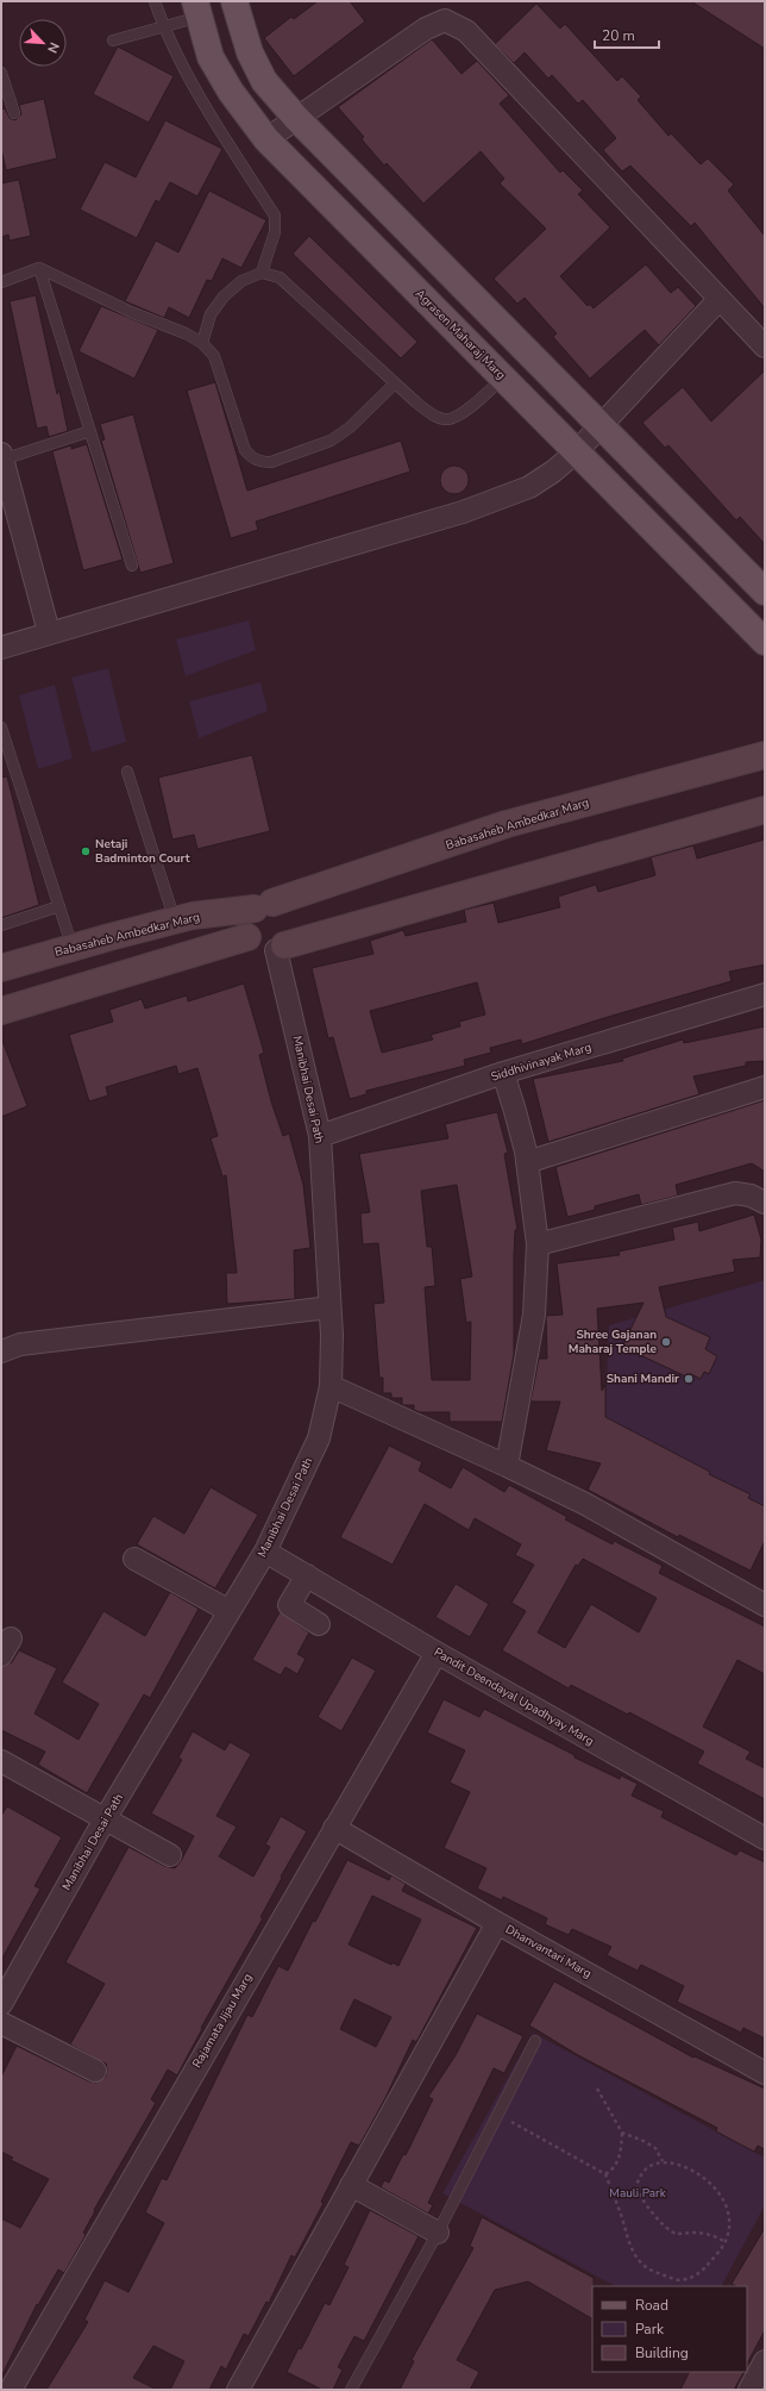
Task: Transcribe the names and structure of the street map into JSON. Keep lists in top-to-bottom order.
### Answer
{
  "streets": {
    "main road": ["Agrasen Maharaj Marg", "Babasaheb Ambedkar Marg"],
    "street": [
      "Siddhivinayak Marg",
      "Manibhai Desai Path",
      "Pandit Deendayal Upadhyay Marg",
      "Dhanvantari Marg",
      "Rajamata Jijau Marg"
    ]
  },
  "crossings": [
    ["Babasaheb Ambedkar Marg", "Manibhai Desai Path"],
    ["Siddhivinayak Marg", "Manibhai Desai Path"],
    ["Manibhai Desai Path", "Pandit Deendayal Upadhyay Marg"],
    ["Pandit Deendayal Upadhyay Marg", "Rajamata Jijau Marg"],
    ["Dhanvantari Marg", "Rajamata Jijau Marg"]
  ],
  "parks": ["Mauli Park"],
  "places": ["Netaji Badminton Court", "Shree Gajanan Maharaj Temple", "Shani Mandir"],
  "legend": ["Road", "Park", "Building"],
  "scale_bar": "20 m",
  "north": "bottom right"
}
